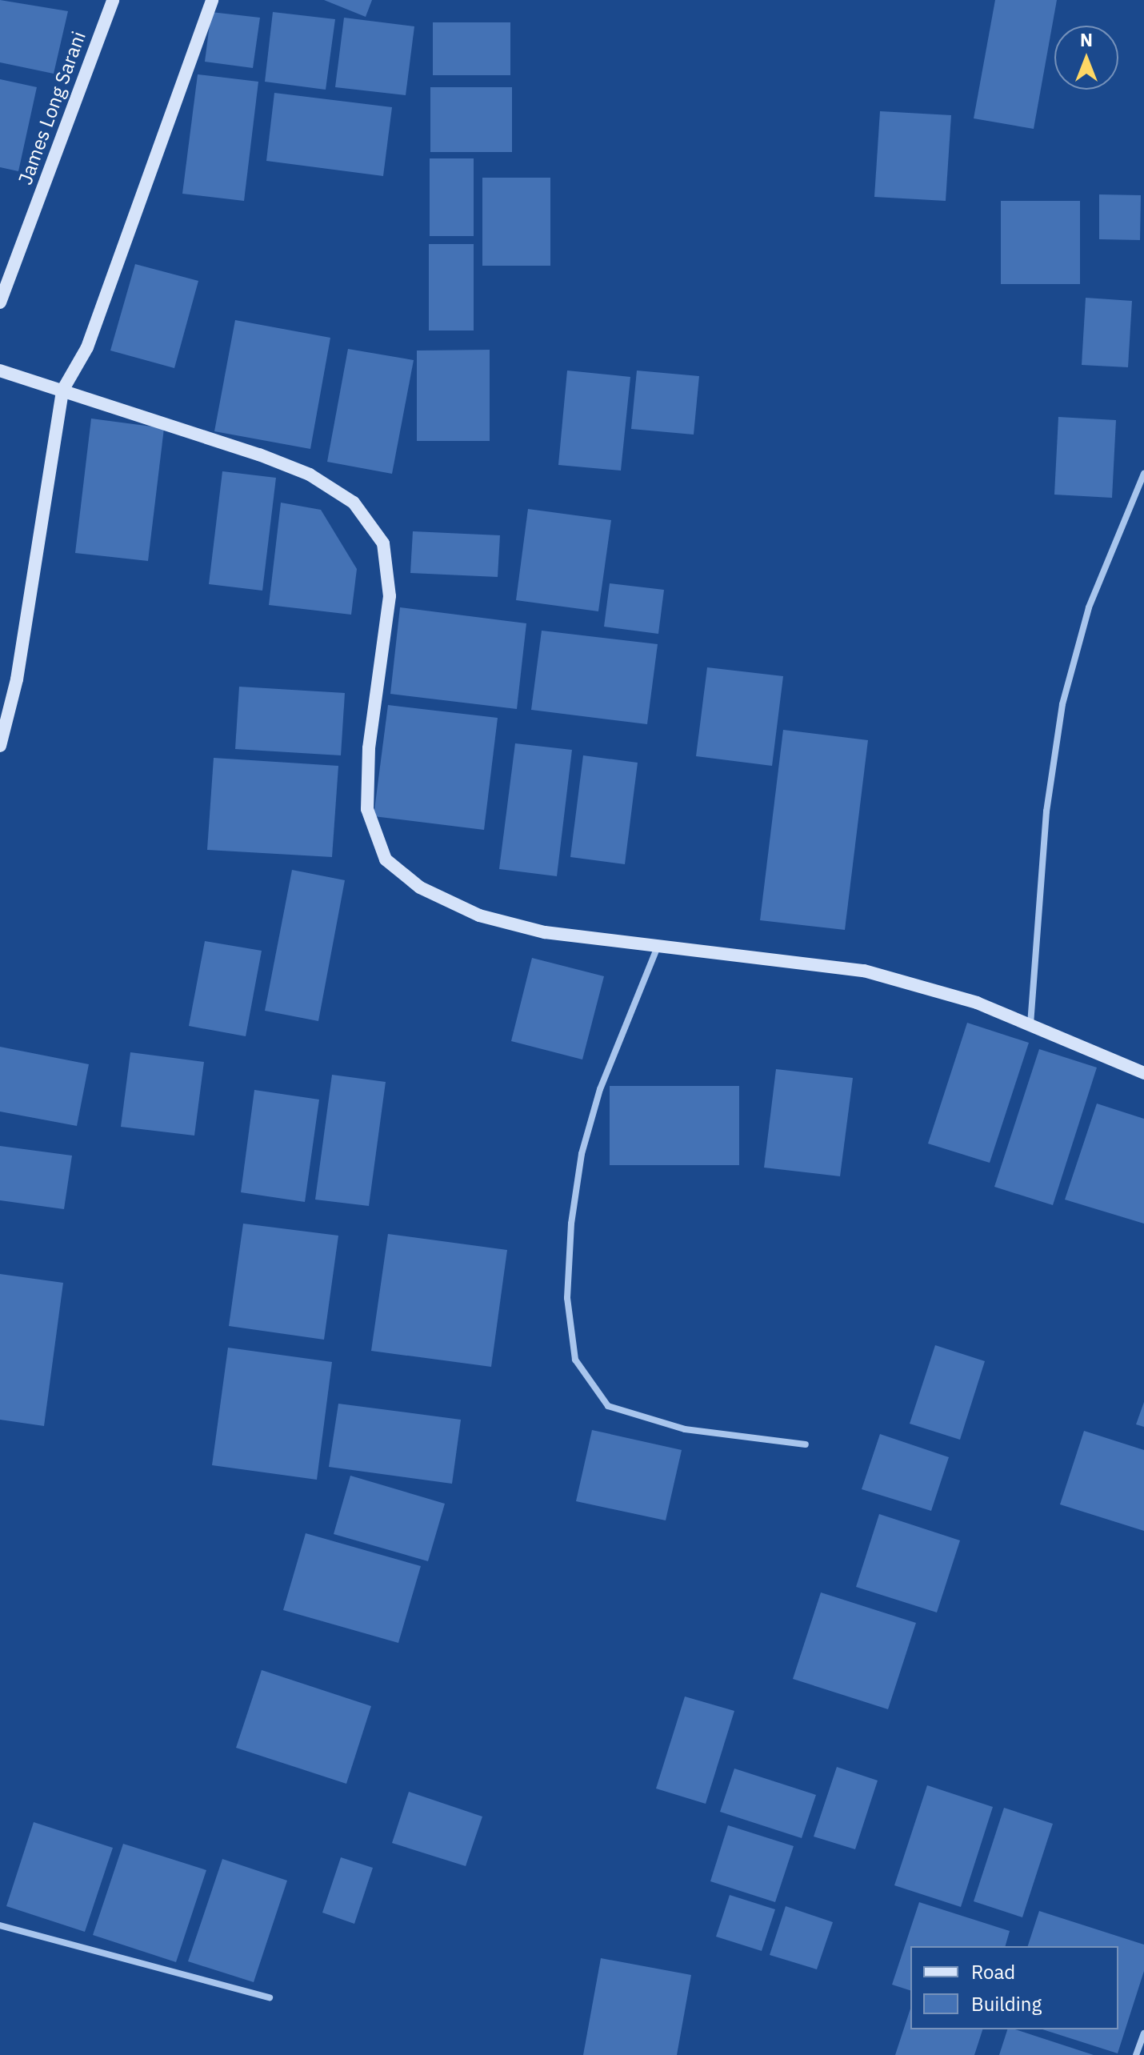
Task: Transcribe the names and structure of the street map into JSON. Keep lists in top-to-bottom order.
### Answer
{
  "streets": {
    "street": ["James Long Sarani"]
  },
  "legend": ["Road", "Building"],
  "north": "top"
}
